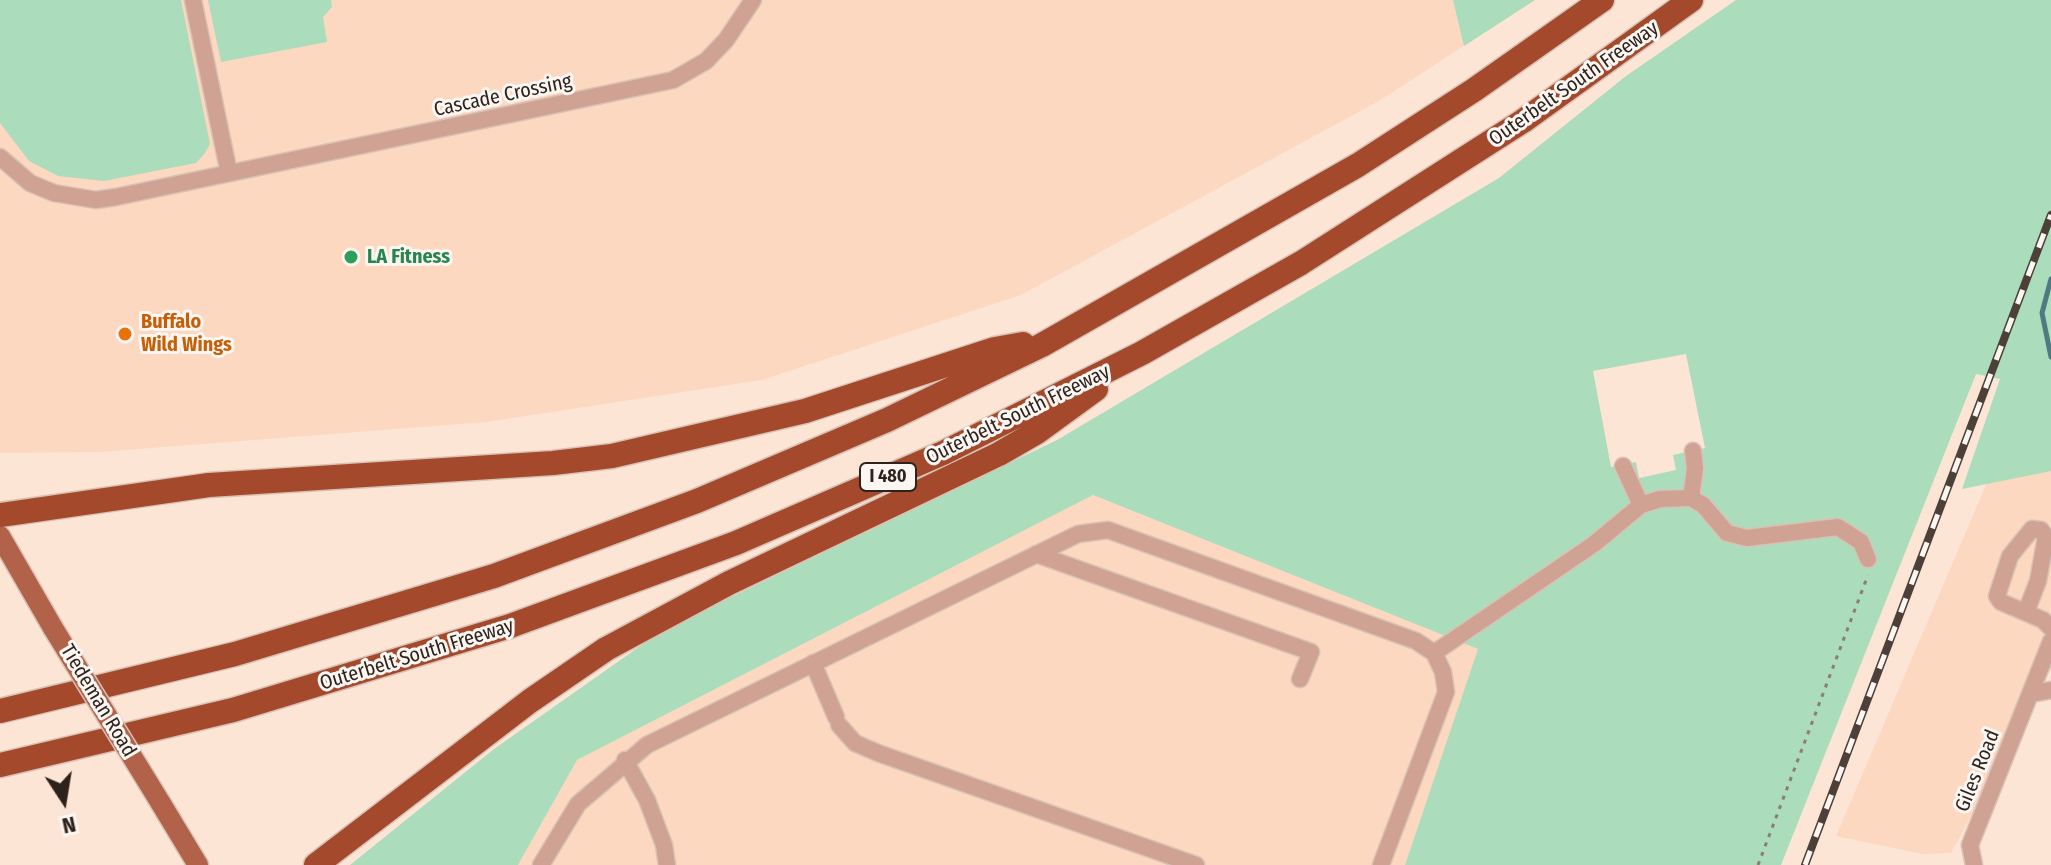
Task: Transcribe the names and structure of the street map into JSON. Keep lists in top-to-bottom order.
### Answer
{
  "streets": {
    "highway": ["Outerbelt South Freeway", "I 480"],
    "main road": ["Tiedeman Road"],
    "street": ["Cascade Crossing", "Giles Road"]
  },
  "places": ["LA Fitness", "Buffalo Wild Wings"],
  "north": "bottom"
}
